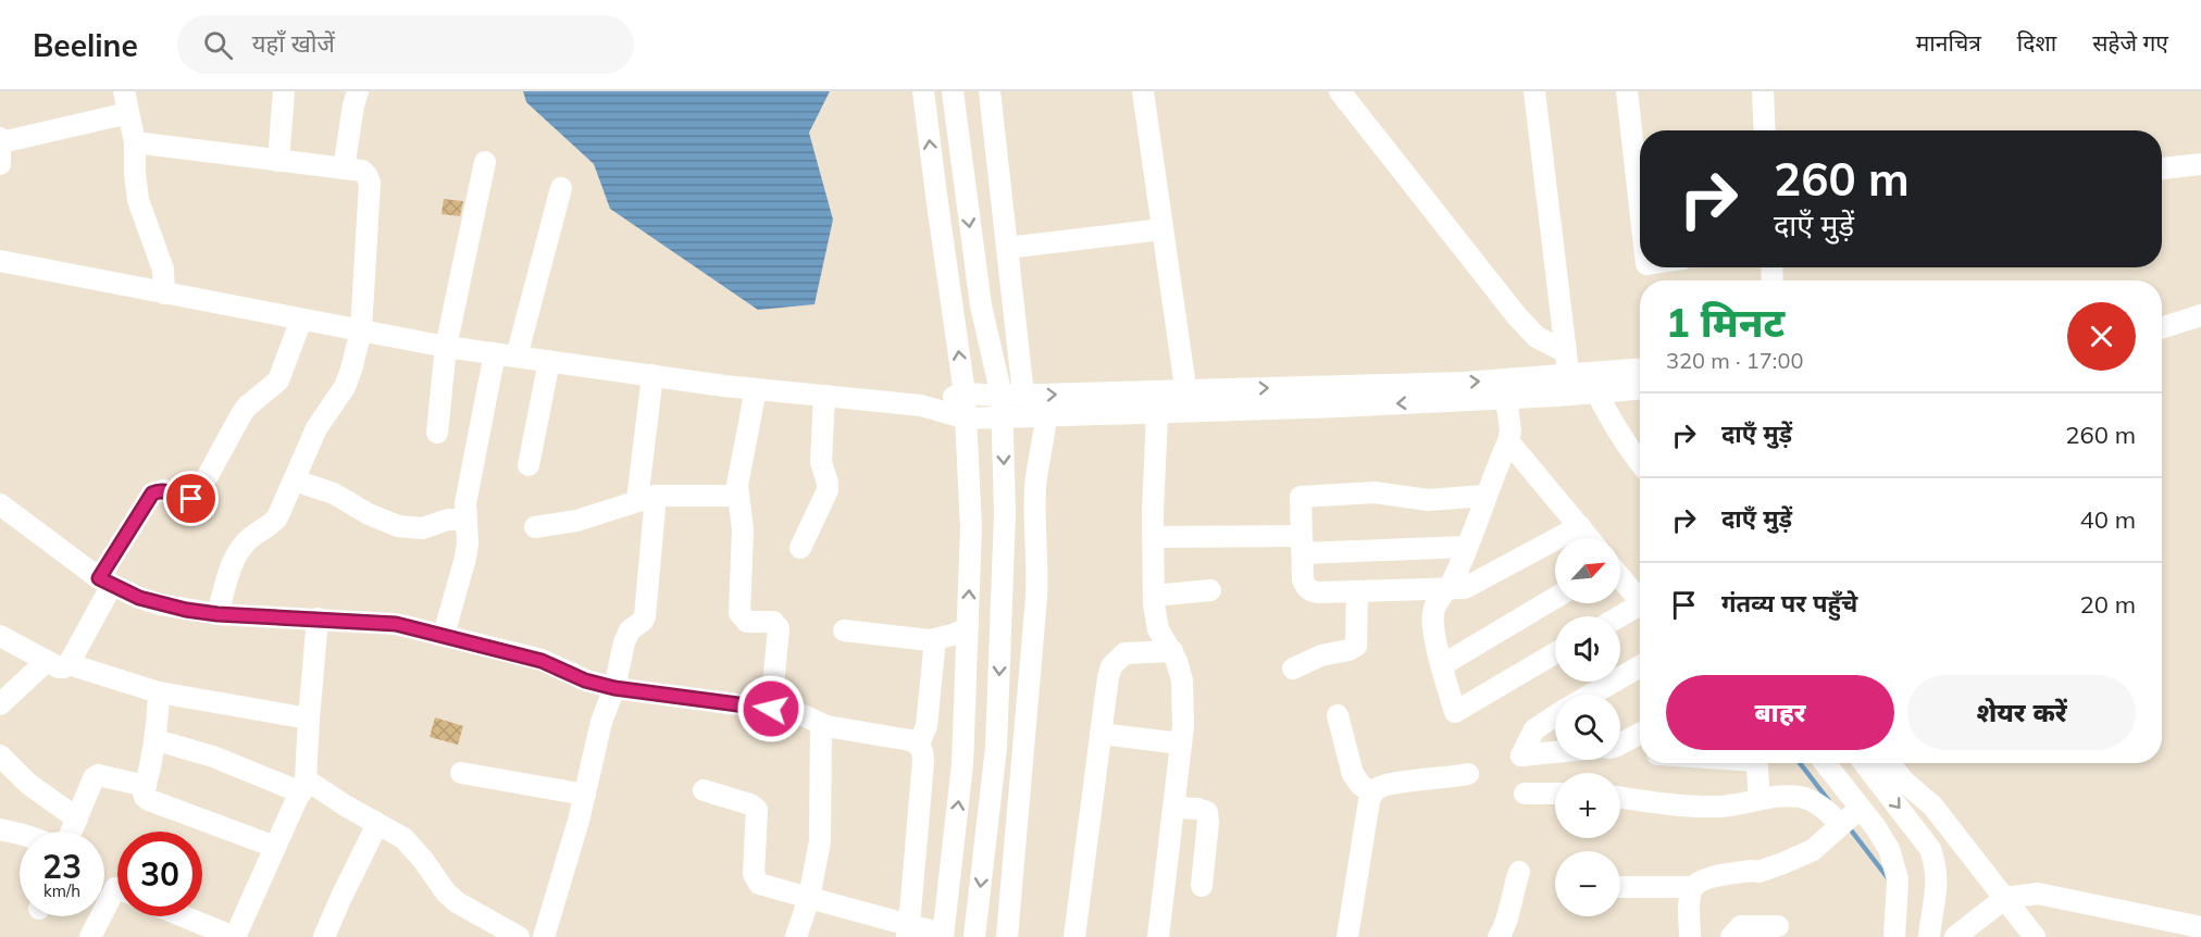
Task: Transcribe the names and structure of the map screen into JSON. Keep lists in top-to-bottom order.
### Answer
{
  "north": "top right",
  "page": {
    "header": "Beeline",
    "search": "यहाँ खोजें",
    "nav": ["मानचित्र", "दिशा", "सहेजे गए"],
    "turn": ["260 m", "दाएँ मुड़ें"],
    "heading": ["1 मिनट", "320 m · 17:00"],
    "list": [
      {
        "name": "दाएँ मुड़ें",
        "value": "260 m"
      },
      {
        "name": "दाएँ मुड़ें",
        "value": "40 m"
      },
      {
        "name": "गंतव्य पर पहुँचे",
        "value": "20 m"
      }
    ],
    "map_buttons": ["+", "−"],
    "buttons": ["बाहर", "शेयर करें"],
    "speed": "23 km/h",
    "limit": "30"
  }
}
